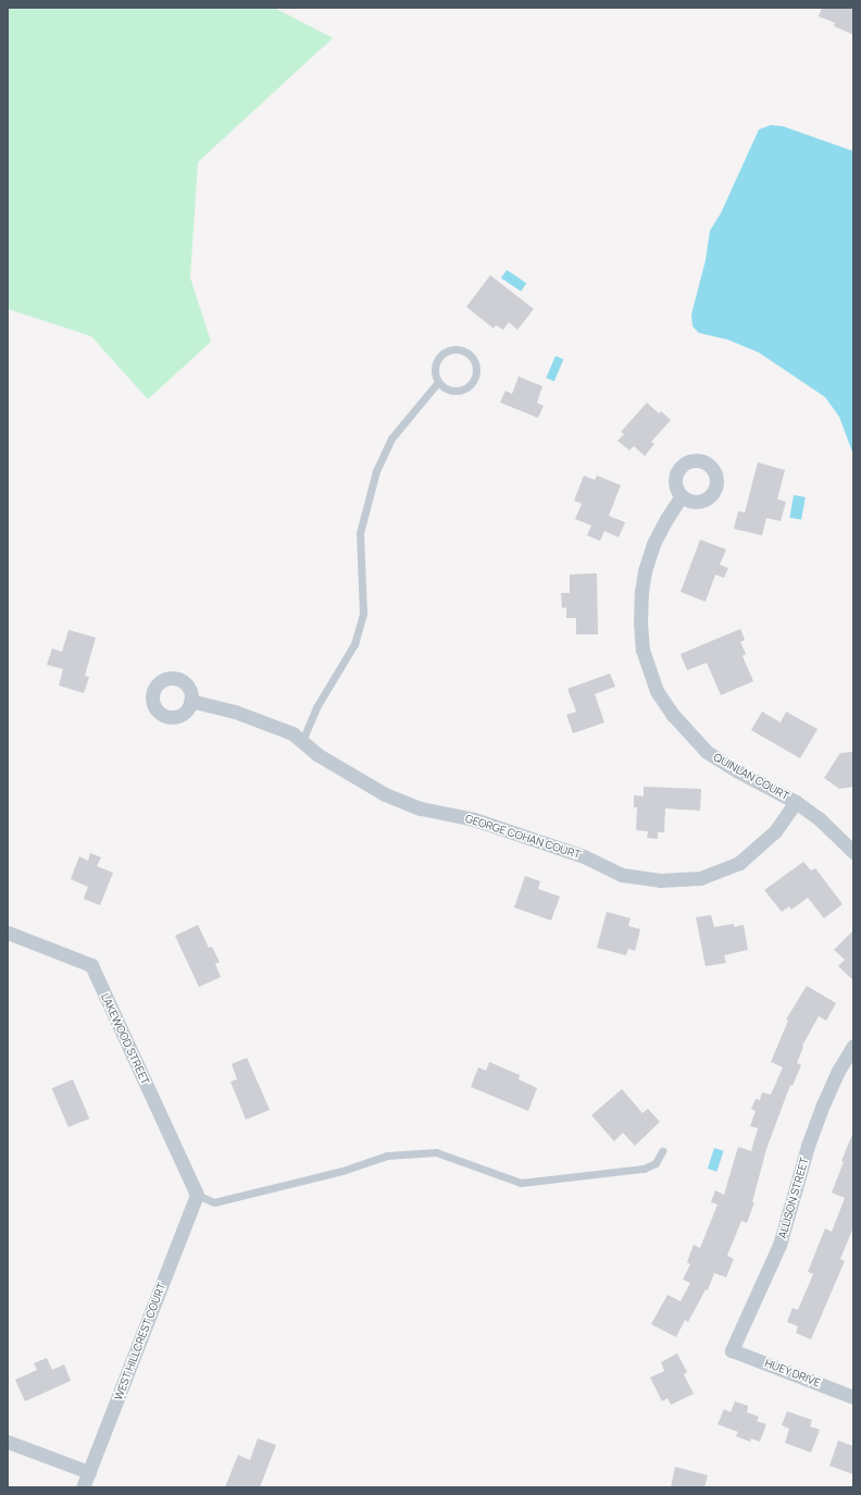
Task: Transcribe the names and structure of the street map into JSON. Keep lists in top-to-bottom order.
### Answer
{
  "streets": {
    "street": [
      "QUINLAN COURT",
      "GEORGE COHAN COURT",
      "LAKEWOOD STREET",
      "ALLISON STREET",
      "WEST HILLCREST COURT",
      "HUEY DRIVE"
    ]
  },
  "crossings": [
    ["QUINLAN COURT", "GEORGE COHAN COURT"],
    ["LAKEWOOD STREET", "WEST HILLCREST COURT"],
    ["ALLISON STREET", "HUEY DRIVE"]
  ]
}
